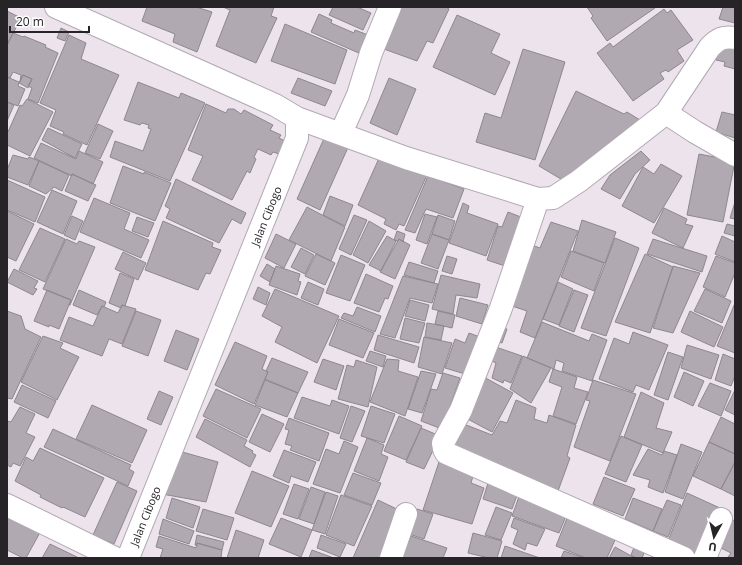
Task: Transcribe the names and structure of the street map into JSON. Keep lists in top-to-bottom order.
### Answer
{
  "streets": {
    "street": ["Jalan Cibogo"]
  },
  "scale_bar": "20 m",
  "north": "bottom"
}
